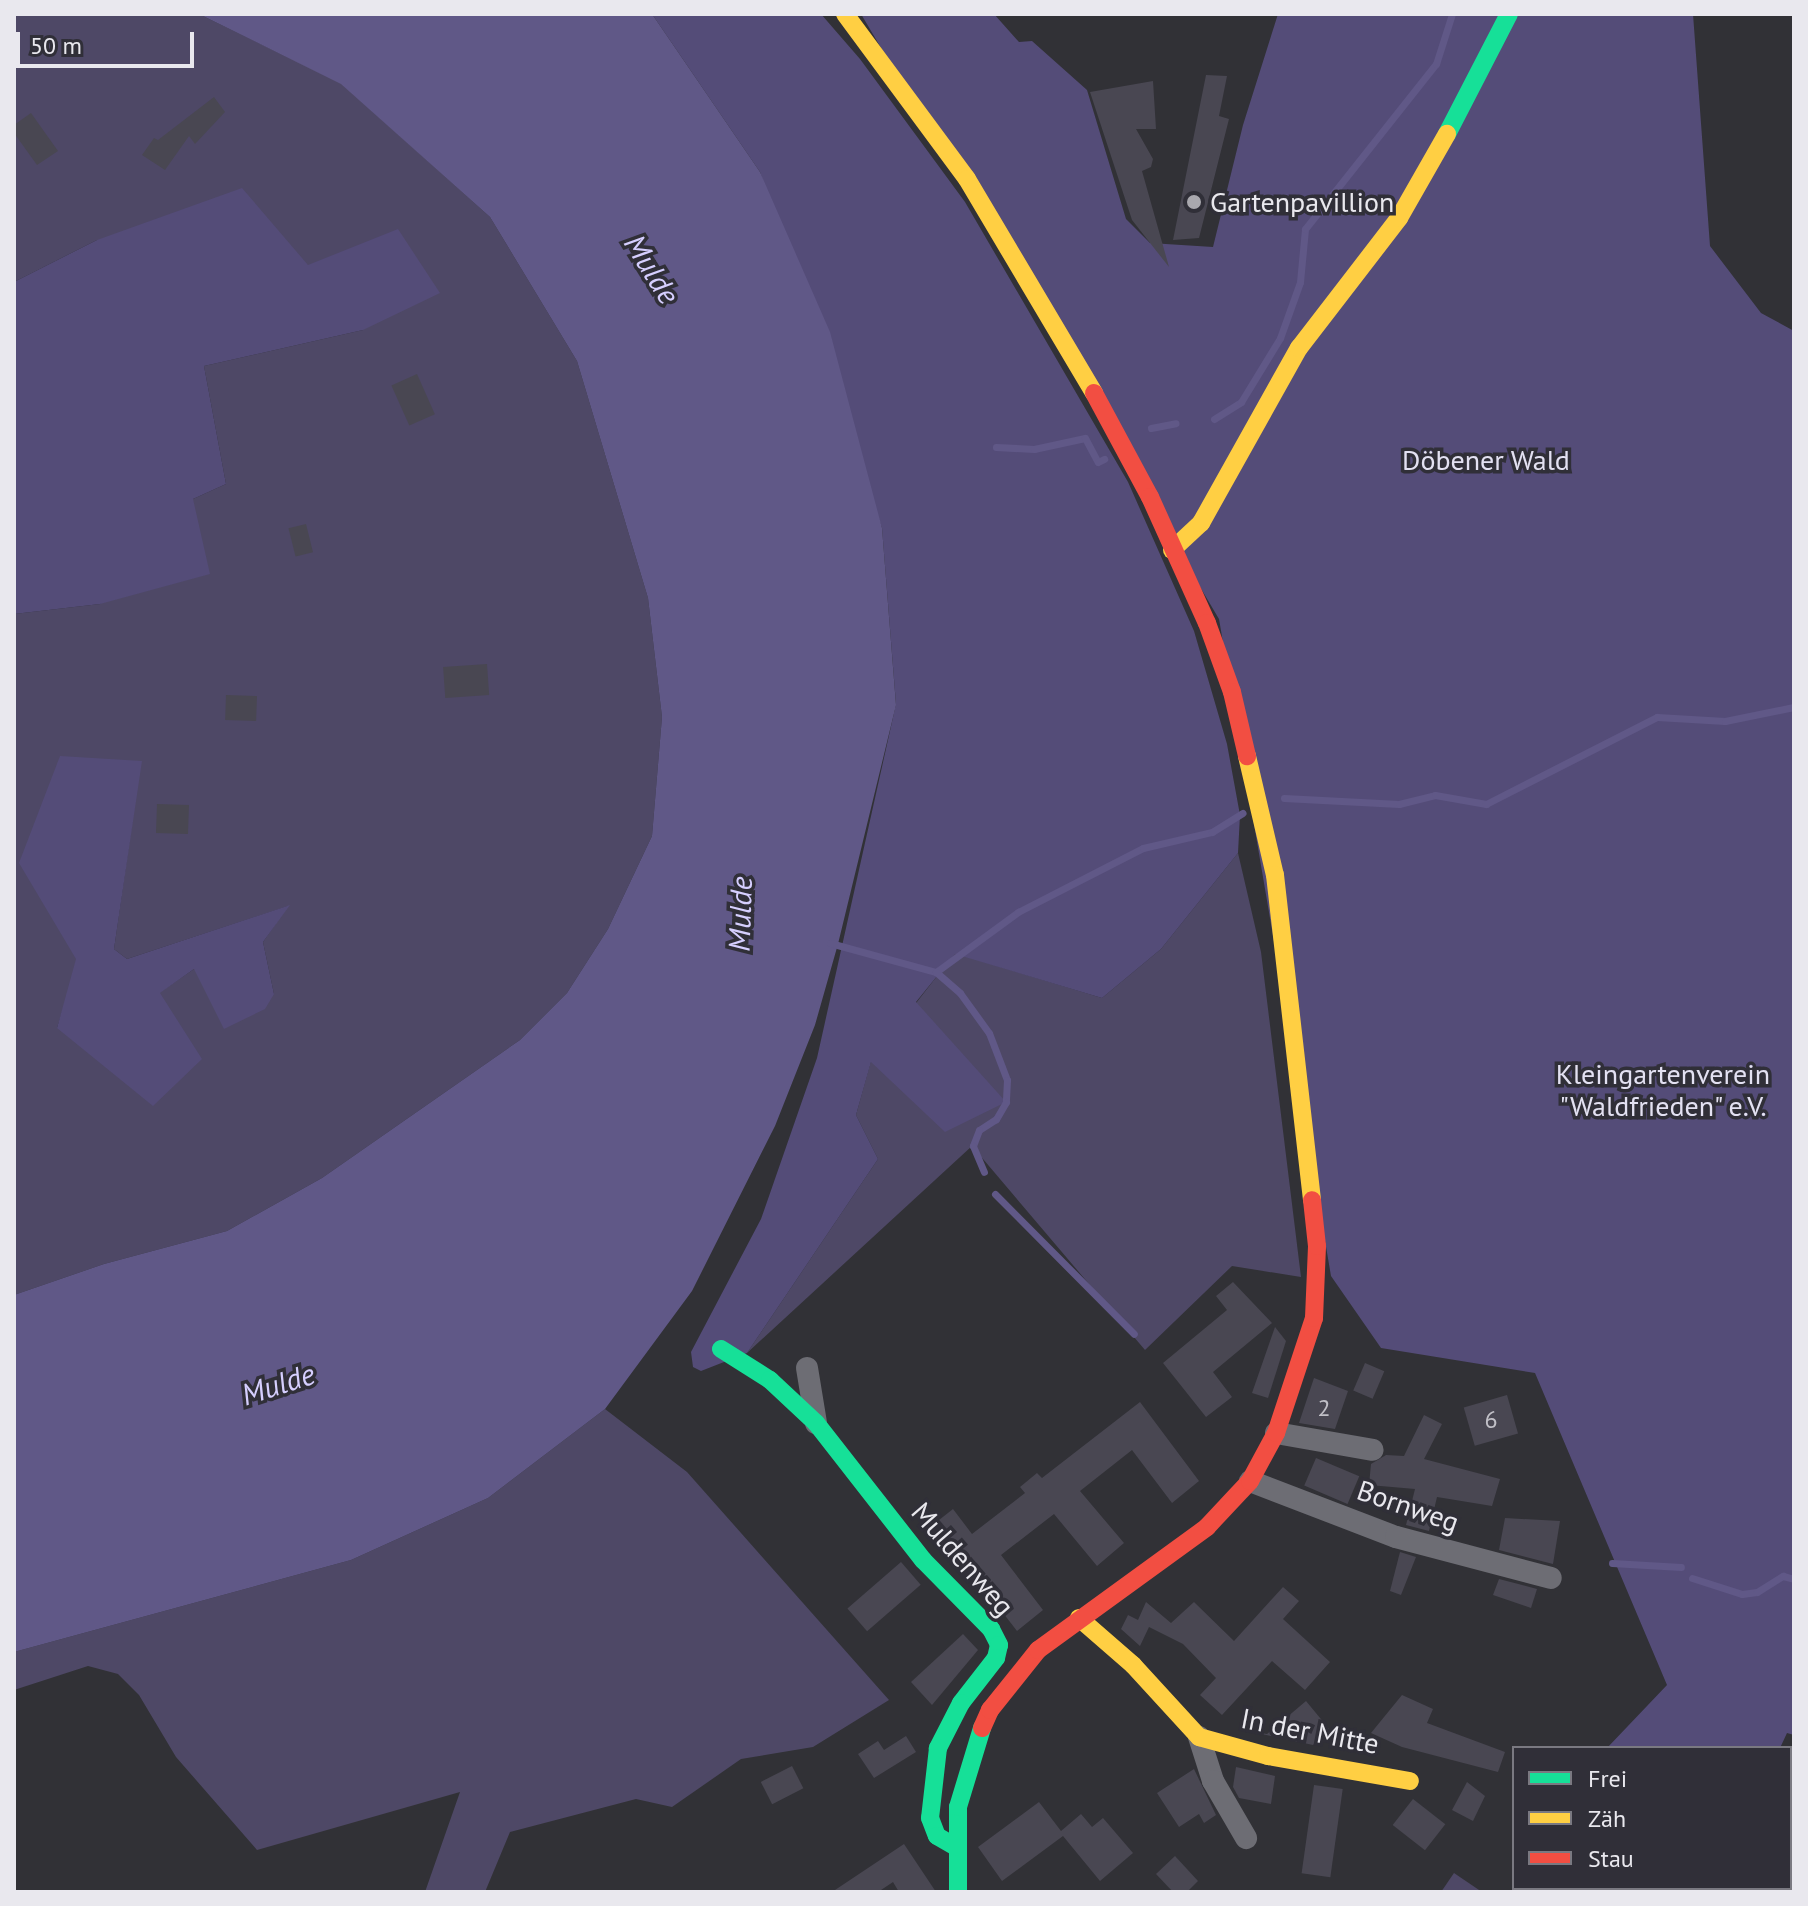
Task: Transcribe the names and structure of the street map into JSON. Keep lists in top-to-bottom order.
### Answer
{
  "streets": {
    "main road": ["Muldenweg", "In der Mitte"],
    "street": ["Bornweg"]
  },
  "water": ["Mulde"],
  "parks": ["Döbener Wald", "Kleingartenverein \"Waldfrieden\" e.V."],
  "places": ["Gartenpavillion"],
  "house_numbers": ["2", "6"],
  "legend": ["Frei", "Zäh", "Stau"],
  "scale_bar": "50 m"
}
